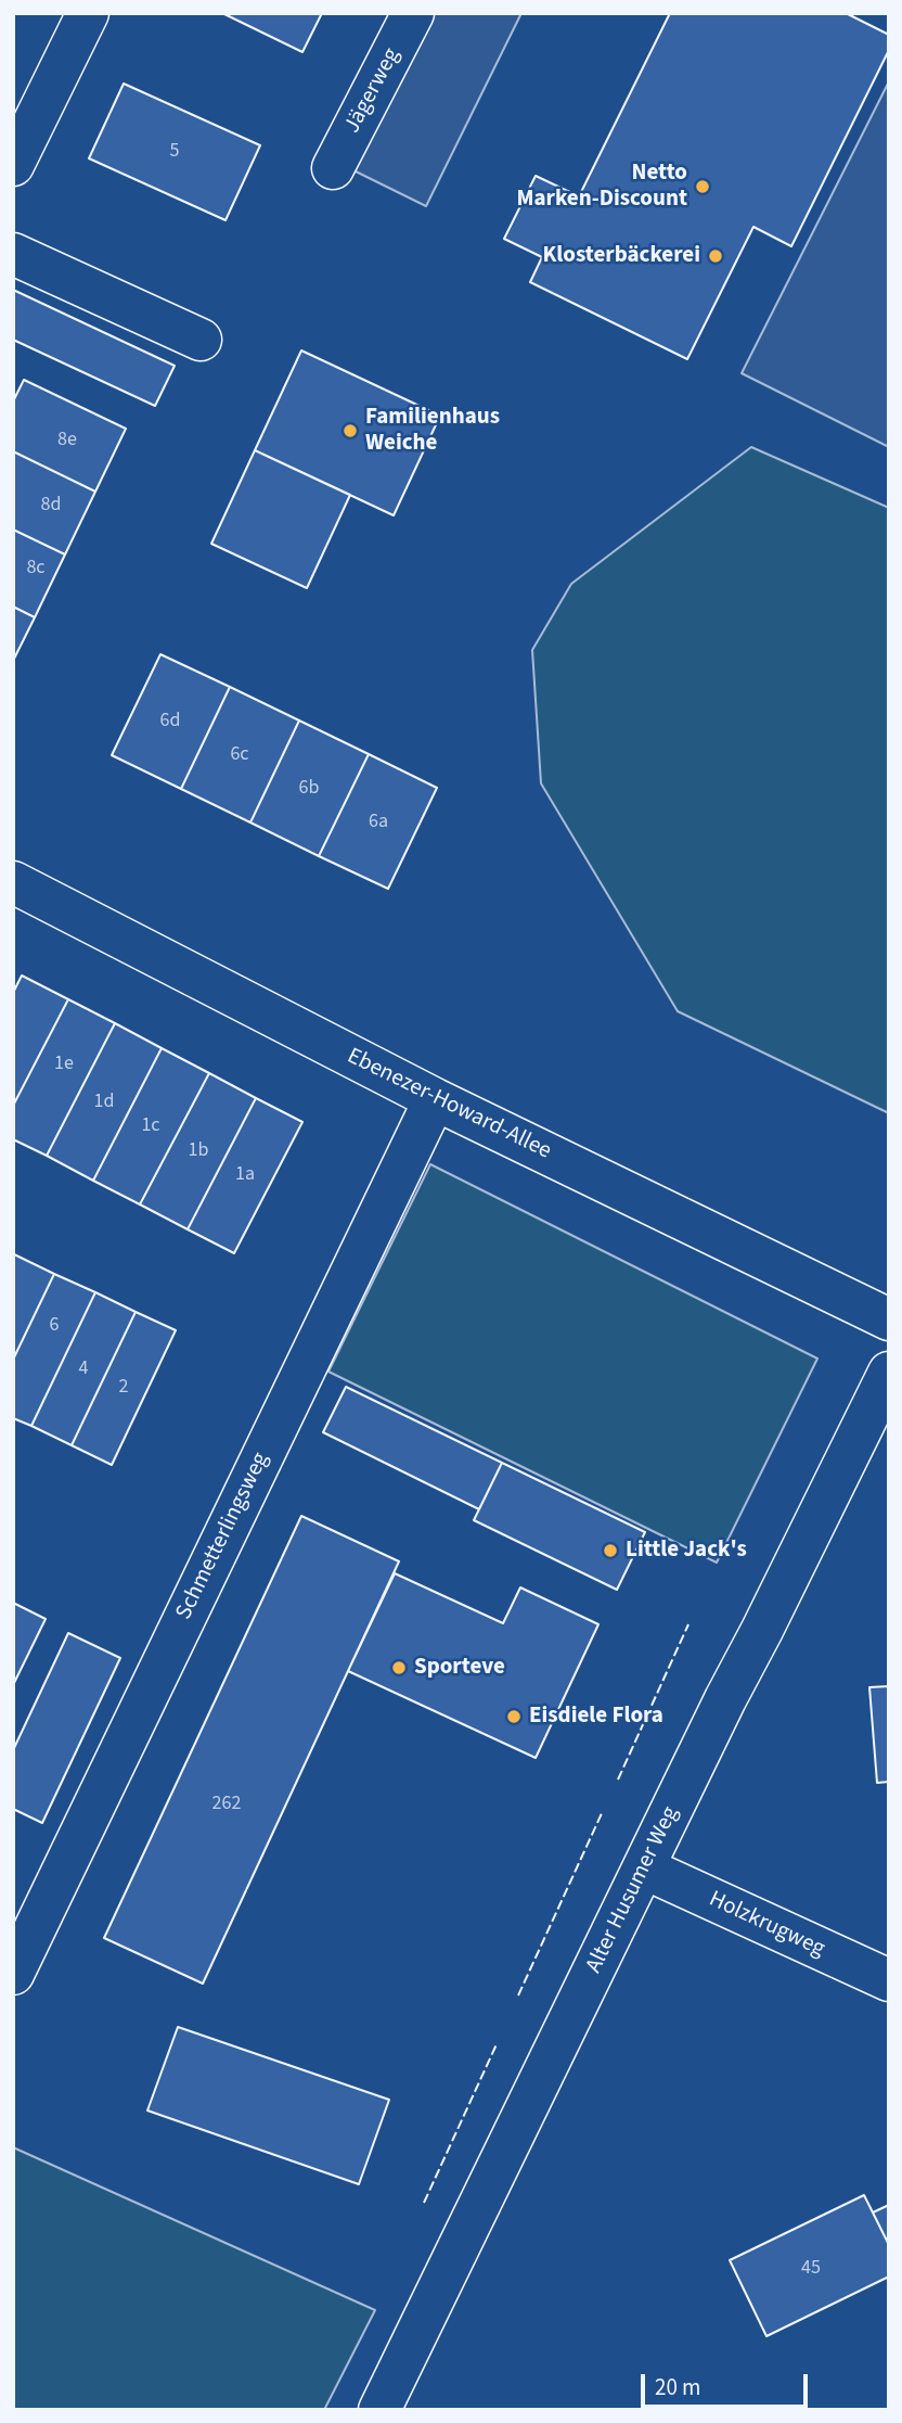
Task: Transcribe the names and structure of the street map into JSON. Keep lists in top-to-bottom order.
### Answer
{
  "streets": {
    "street": [
      "Jägerweg",
      "Ebenezer-Howard-Allee",
      "Schmetterlingsweg",
      "Alter Husumer Weg",
      "Holzkrugweg"
    ]
  },
  "crossings": [
    ["Ebenezer-Howard-Allee", "Schmetterlingsweg"],
    ["Alter Husumer Weg", "Holzkrugweg"]
  ],
  "places": [
    "Netto Marken-Discount",
    "Klosterbäckerei",
    "Familienhaus Weiche",
    "Little Jack's",
    "Sporteve",
    "Eisdiele Flora"
  ],
  "house_numbers": [
    "5",
    "8e",
    "8d",
    "8c",
    "6d",
    "6c",
    "6b",
    "6a",
    "1e",
    "1d",
    "1c",
    "1b",
    "1a",
    "6",
    "4",
    "2",
    "262",
    "45"
  ],
  "scale_bar": "20 m"
}
